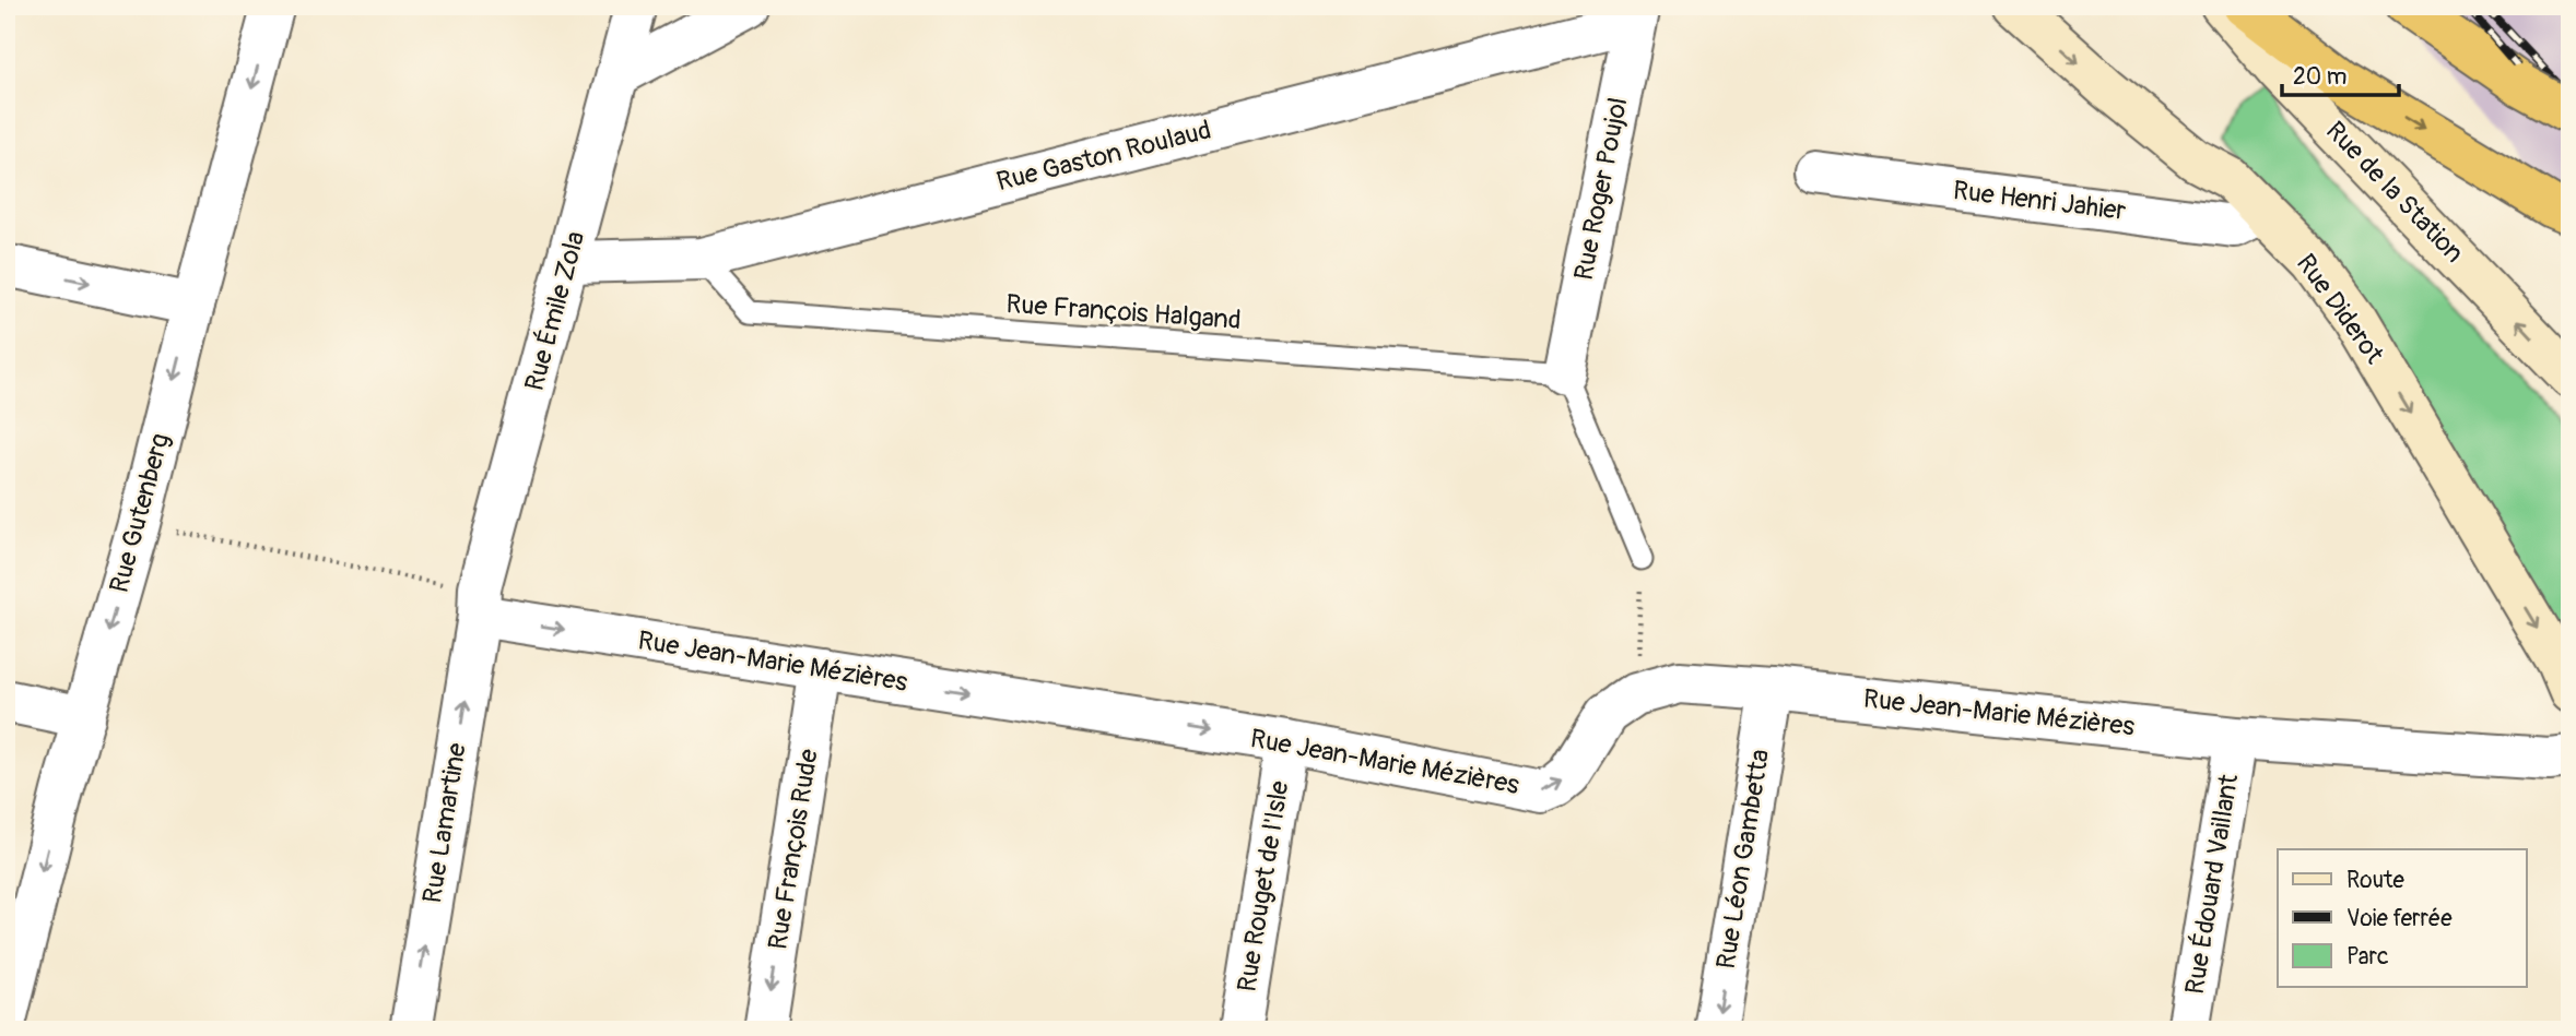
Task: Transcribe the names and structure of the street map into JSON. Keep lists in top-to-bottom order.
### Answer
{
  "streets": {
    "street": [
      "Rue Gaston Roulaud",
      "Rue Roger Poujol",
      "Rue de la Station",
      "Rue Henri Jahier",
      "Rue Diderot",
      "Rue Émile Zola",
      "Rue Gutenberg",
      "Rue Jean-Marie Mézières",
      "Rue Lamartine",
      "Rue François Rude",
      "Rue Léon Gambetta",
      "Rue Édouard Vaillant",
      "Rue Rouget de l'Isle"
    ],
    "lane": ["Rue François Halgand"]
  },
  "crossings": [
    ["Rue Gaston Roulaud", "Rue Roger Poujol"],
    ["Rue Gaston Roulaud", "Rue Émile Zola"],
    ["Rue Gaston Roulaud", "Rue François Halgand"],
    ["Rue Roger Poujol", "Rue François Halgand"],
    ["Rue Henri Jahier", "Rue Diderot"],
    ["Rue Émile Zola", "Rue Jean-Marie Mézières"],
    ["Rue Émile Zola", "Rue Lamartine"],
    ["Rue Jean-Marie Mézières", "Rue Lamartine"],
    ["Rue Jean-Marie Mézières", "Rue François Rude"],
    ["Rue Jean-Marie Mézières", "Rue Léon Gambetta"],
    ["Rue Jean-Marie Mézières", "Rue Édouard Vaillant"],
    ["Rue Jean-Marie Mézières", "Rue Rouget de l'Isle"]
  ],
  "one_way": [
    "Rue de la Station",
    "Rue Diderot",
    "Rue Gutenberg",
    "Rue Jean-Marie Mézières",
    "Rue Lamartine",
    "Rue François Rude",
    "Rue Léon Gambetta"
  ],
  "legend": ["Route", "Voie ferrée", "Parc"],
  "scale_bar": "20 m"
}
